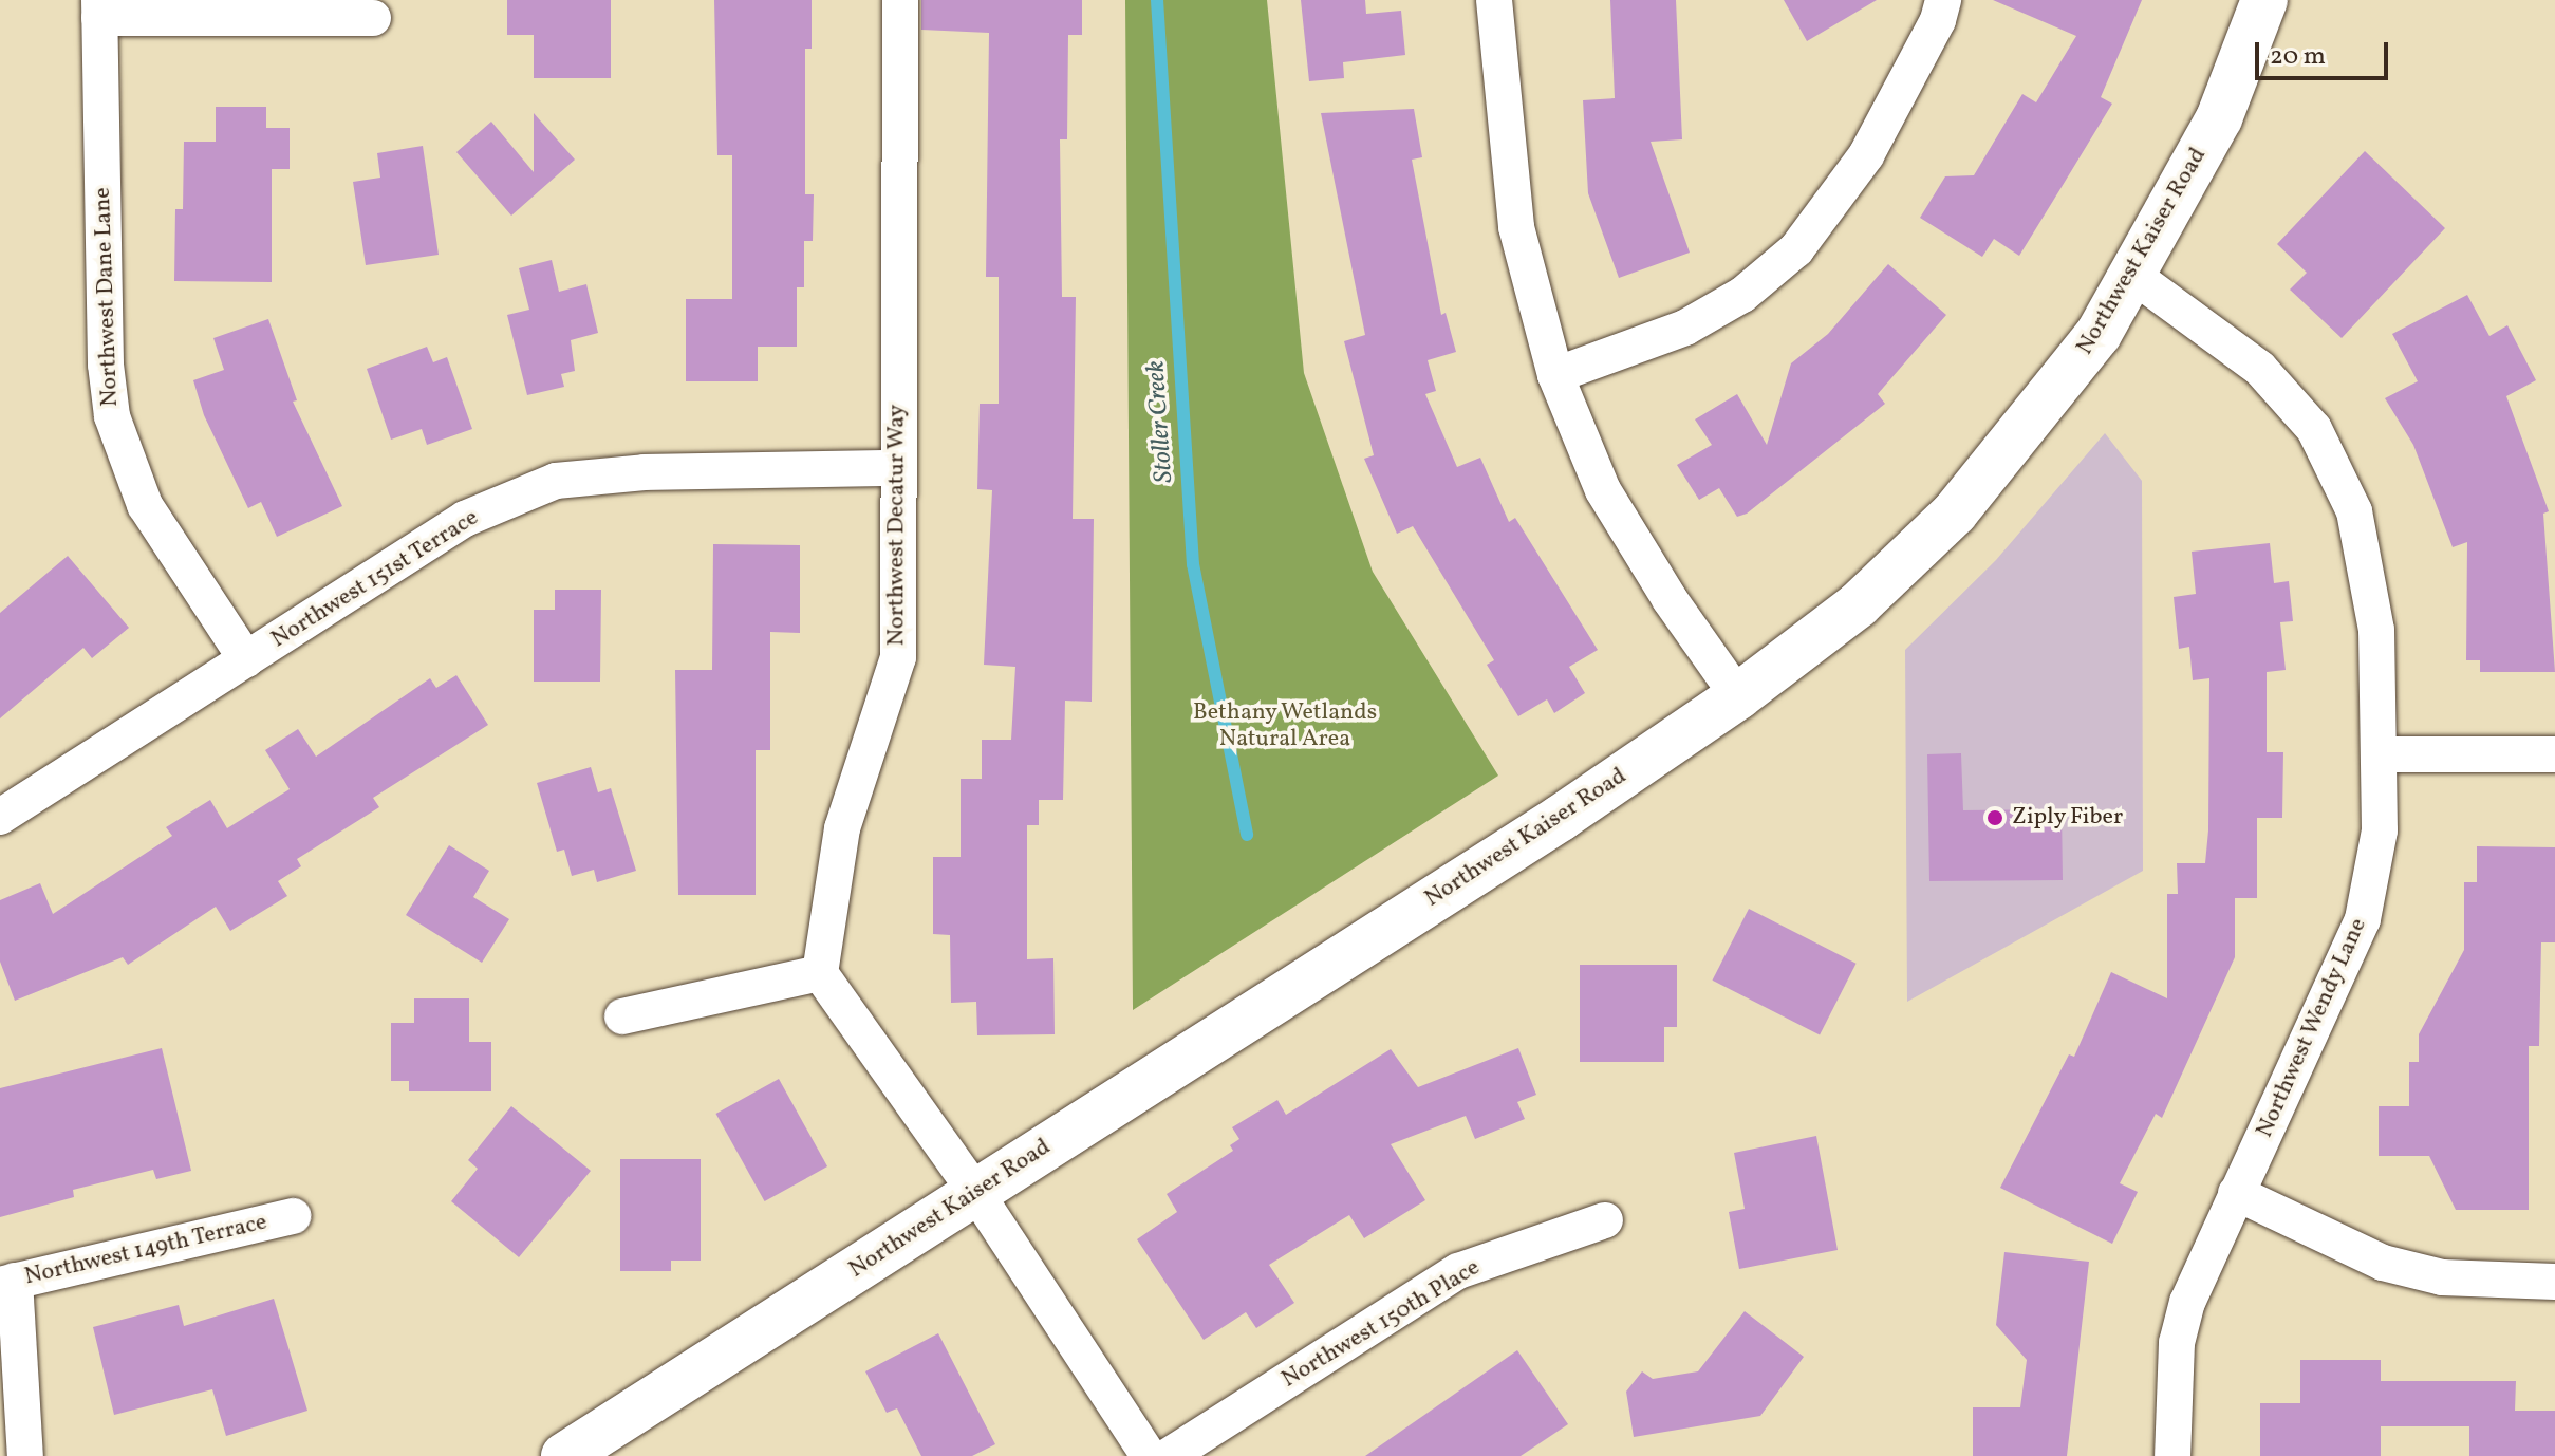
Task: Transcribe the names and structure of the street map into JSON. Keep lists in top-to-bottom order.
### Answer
{
  "streets": {
    "main road": ["Northwest Kaiser Road"],
    "street": [
      "Northwest Dane Lane",
      "Northwest Decatur Way",
      "Northwest 151st Terrace",
      "Northwest Wendy Lane",
      "Northwest 149th Terrace",
      "Northwest 150th Place"
    ]
  },
  "crossings": [
    ["Northwest Kaiser Road", "Northwest Wendy Lane"],
    ["Northwest Dane Lane", "Northwest 151st Terrace"],
    ["Northwest Decatur Way", "Northwest 151st Terrace"]
  ],
  "water": ["Stoller Creek"],
  "parks": ["Bethany Wetlands Natural Area"],
  "places": ["Ziply Fiber"],
  "scale_bar": "20 m"
}
